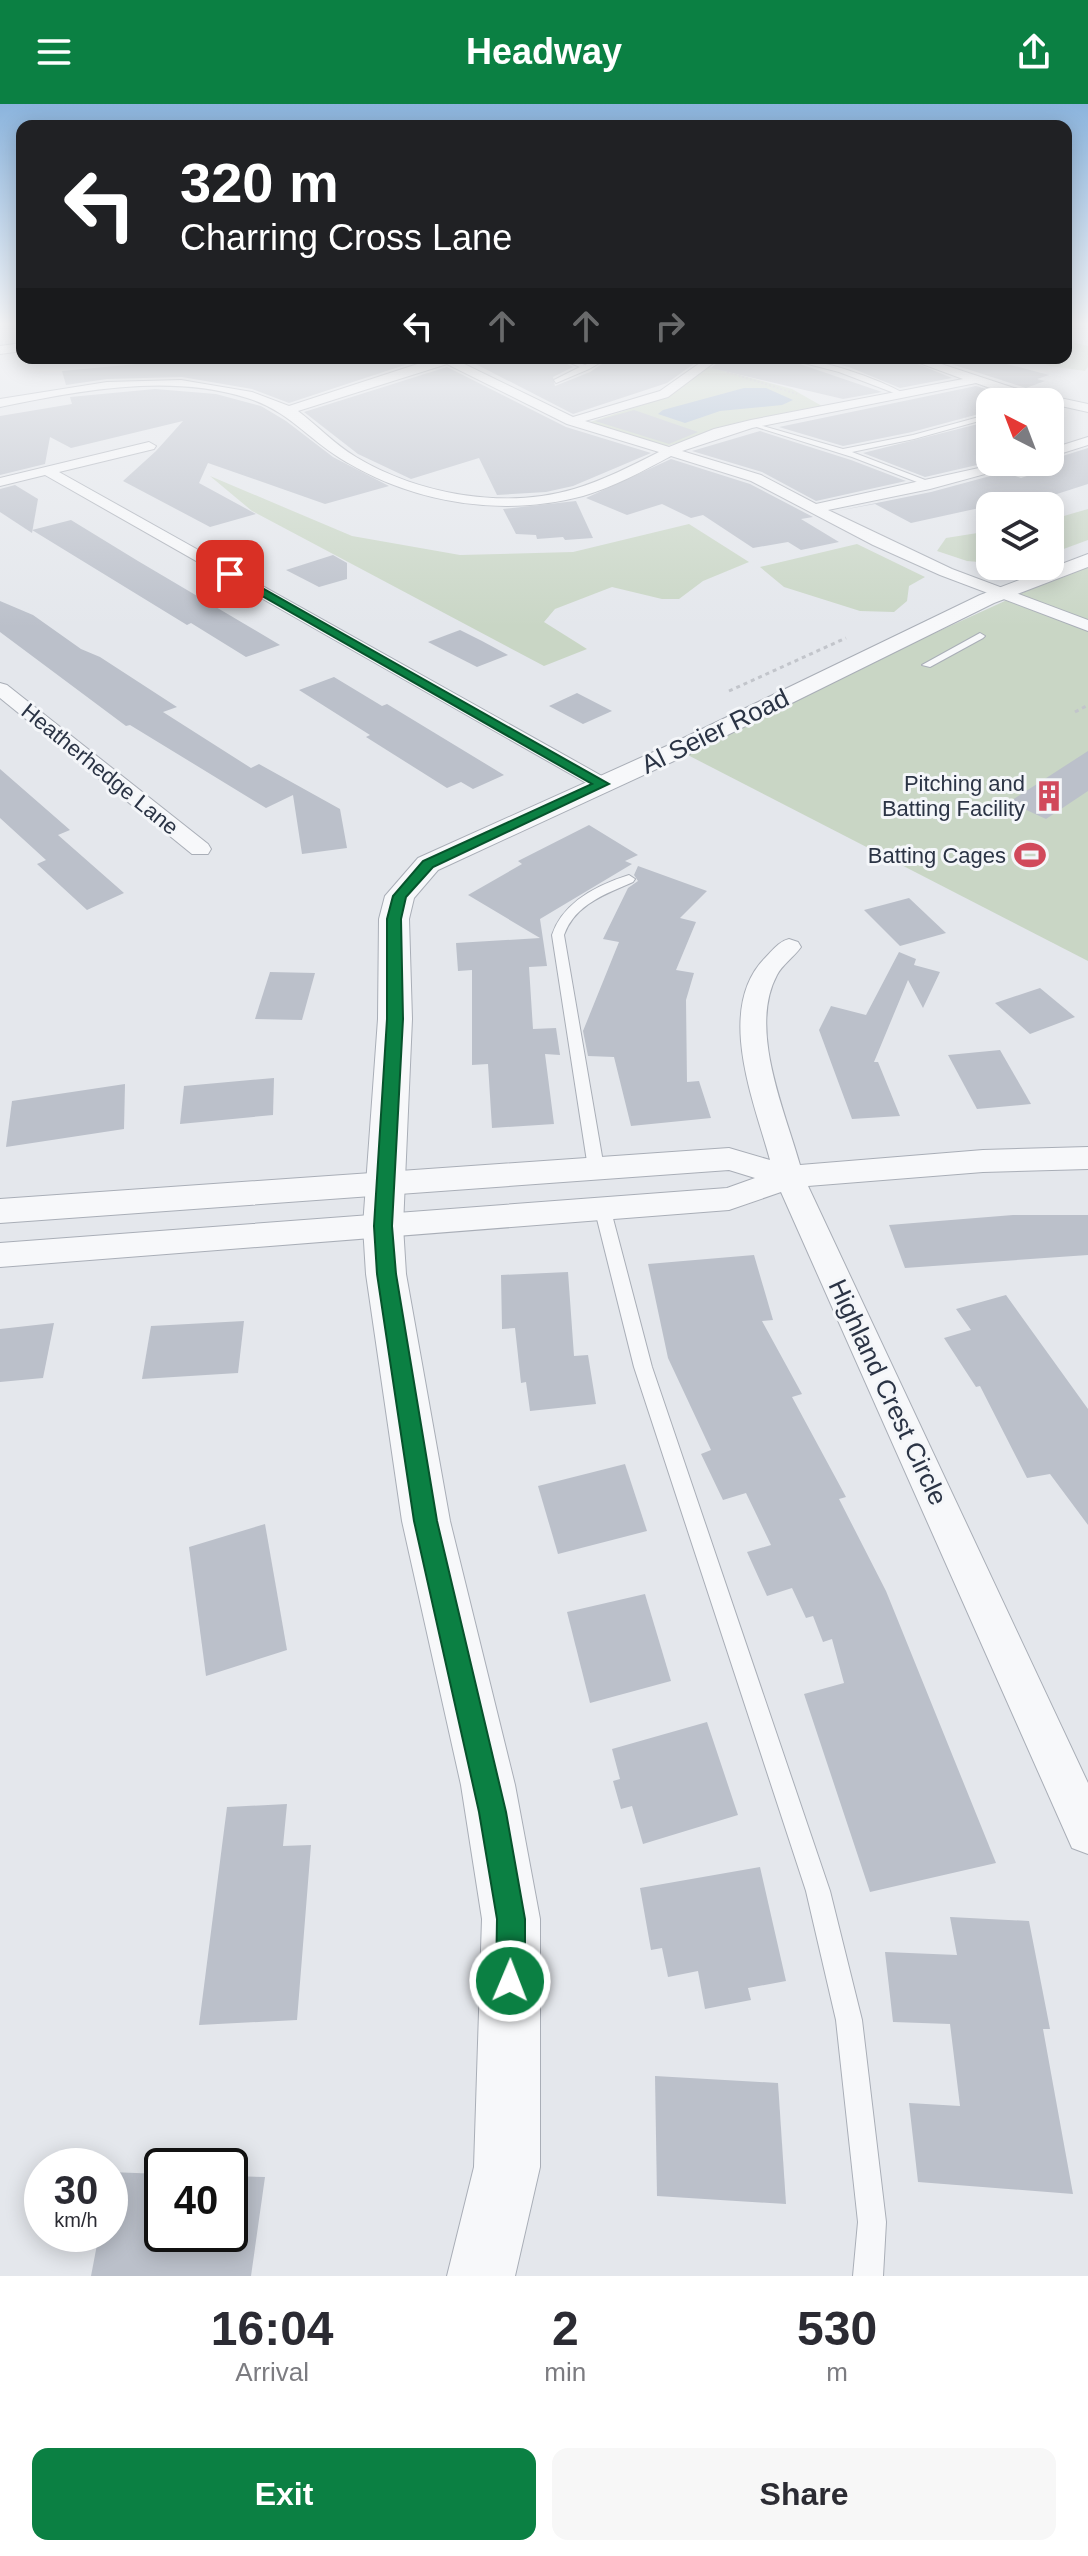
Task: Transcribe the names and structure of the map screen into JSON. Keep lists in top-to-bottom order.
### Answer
{
  "streets": {
    "street": ["Al Seier Road", "Heatherhedge Lane", "Highland Crest Circle"]
  },
  "places": {
    "building": ["Pitching and Batting Facility"],
    "sports": ["Batting Cages"]
  },
  "north": "top left",
  "page": {
    "header": "Headway",
    "turn": ["320 m", "Charring Cross Lane"],
    "speed": "30 km/h",
    "limit": "40",
    "eta": [
      "16:04",
      "Arrival",
      "2",
      "min",
      "530",
      "m"
    ],
    "buttons": ["Exit", "Share"]
  }
}
